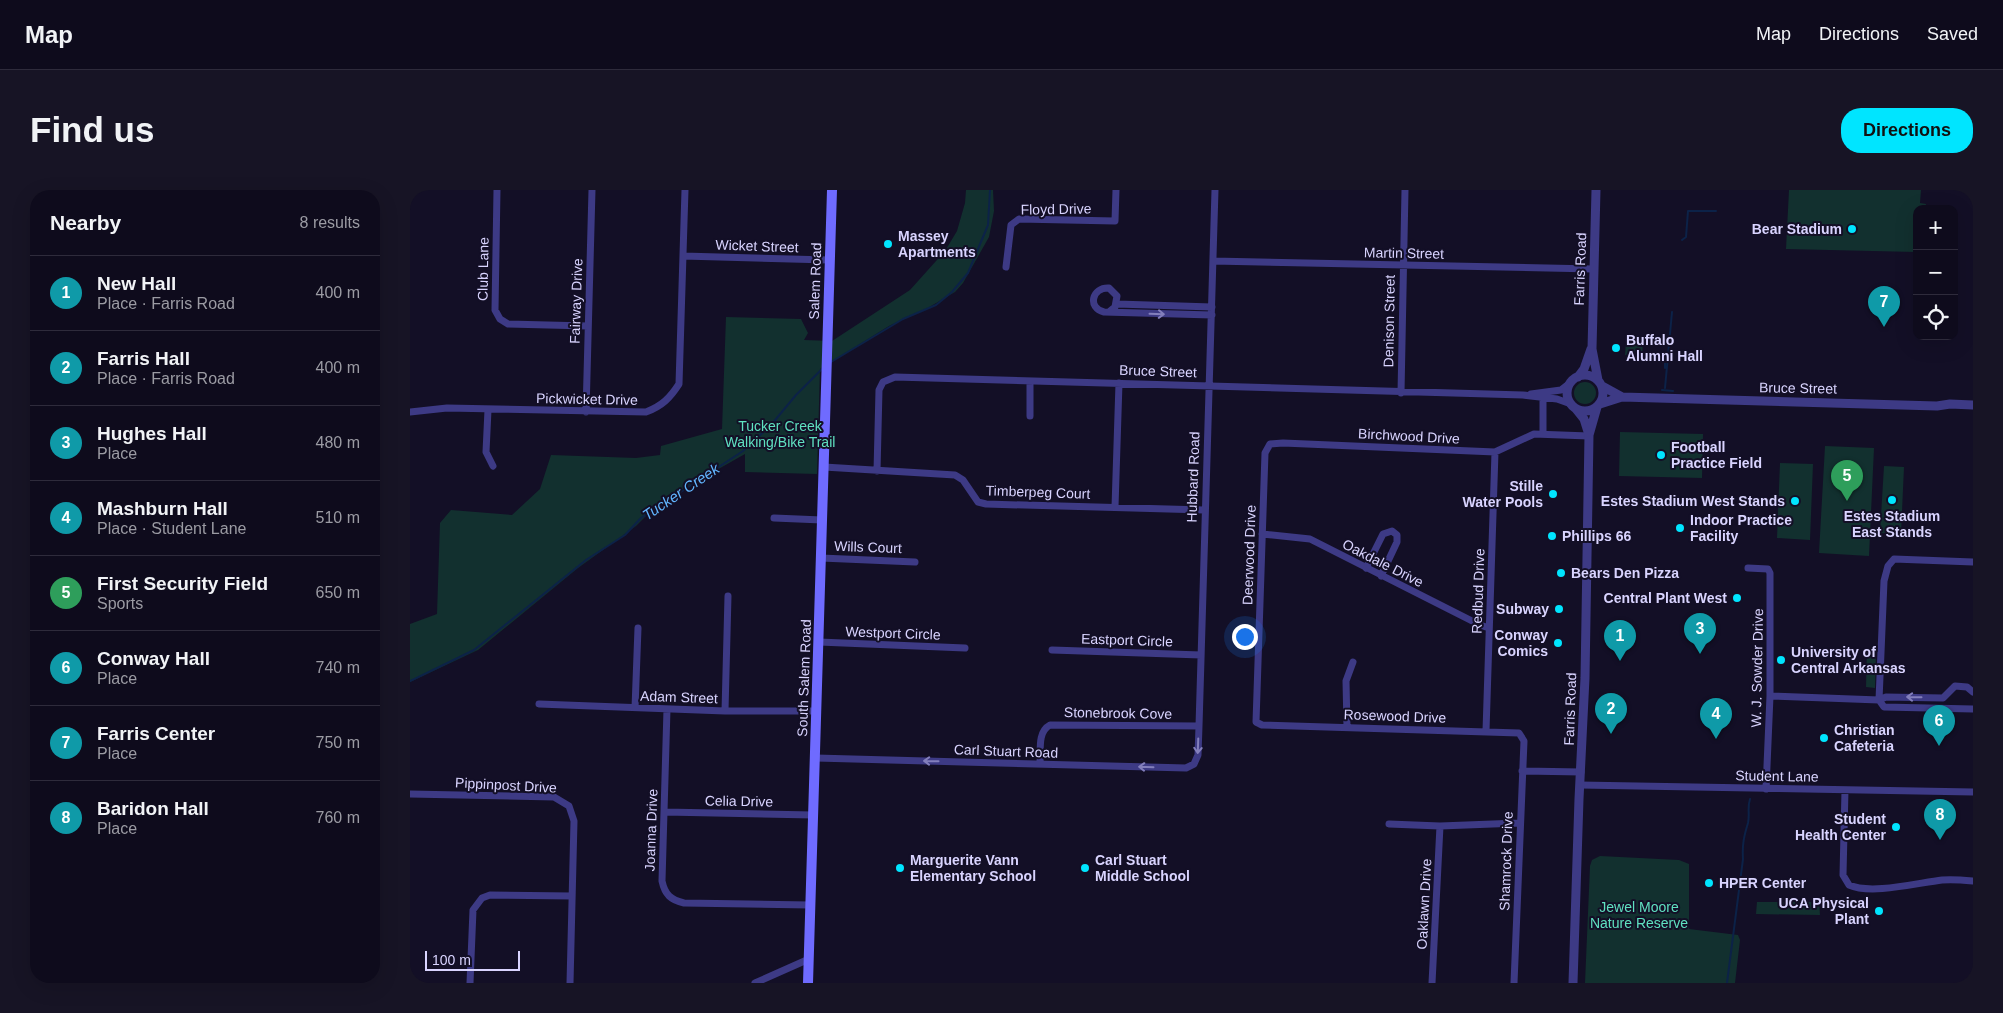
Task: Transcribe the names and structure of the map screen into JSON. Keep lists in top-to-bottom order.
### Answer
{
  "streets": {
    "main road": ["Salem Road", "South Salem Road"],
    "street": [
      "Floyd Drive",
      "Wicket Street",
      "Martin Street",
      "Club Lane",
      "Farris Road",
      "Fairway Drive",
      "Denison Street",
      "Bruce Street",
      "Pickwicket Drive",
      "Birchwood Drive",
      "Hubbard Road",
      "Timberpeg Court",
      "Wills Court",
      "Deerwood Drive",
      "Oakdale Drive",
      "Redbud Drive",
      "Westport Circle",
      "Eastport Circle",
      "W. J. Sowder Drive",
      "Adam Street",
      "Stonebrook Cove",
      "Rosewood Drive",
      "Carl Stuart Road",
      "Student Lane",
      "Pippinpost Drive",
      "Celia Drive",
      "Joanna Drive",
      "Shamrock Drive",
      "Oaklawn Drive"
    ]
  },
  "crossings": [
    ["Wicket Street", "Salem Road"],
    ["Wicket Street", "Pickwicket Drive"],
    ["Martin Street", "Farris Road"],
    ["Martin Street", "Denison Street"],
    ["Martin Street", "Hubbard Road"],
    ["Club Lane", "Fairway Drive"],
    ["Farris Road", "Bruce Street"],
    ["Farris Road", "Birchwood Drive"],
    ["Farris Road", "Student Lane"],
    ["Salem Road", "South Salem Road"],
    ["Fairway Drive", "Pickwicket Drive"],
    ["Denison Street", "Bruce Street"],
    ["Bruce Street", "Hubbard Road"],
    ["Bruce Street", "Timberpeg Court"],
    ["Birchwood Drive", "Deerwood Drive"],
    ["Birchwood Drive", "Redbud Drive"],
    ["Hubbard Road", "Timberpeg Court"],
    ["Hubbard Road", "Eastport Circle"],
    ["Hubbard Road", "Stonebrook Cove"],
    ["Hubbard Road", "Carl Stuart Road"],
    ["Timberpeg Court", "South Salem Road"],
    ["Wills Court", "South Salem Road"],
    ["Deerwood Drive", "Oakdale Drive"],
    ["Deerwood Drive", "Rosewood Drive"],
    ["Oakdale Drive", "Redbud Drive"],
    ["Redbud Drive", "Rosewood Drive"],
    ["Westport Circle", "South Salem Road"],
    ["W. J. Sowder Drive", "Student Lane"],
    ["South Salem Road", "Adam Street"],
    ["South Salem Road", "Carl Stuart Road"],
    ["South Salem Road", "Celia Drive"],
    ["South Salem Road", "Joanna Drive"],
    ["Adam Street", "Joanna Drive"],
    ["Stonebrook Cove", "Carl Stuart Road"],
    ["Rosewood Drive", "Shamrock Drive"],
    ["Celia Drive", "Joanna Drive"]
  ],
  "one_way": ["Carl Stuart Road"],
  "water": ["Tucker Creek"],
  "parks": ["Tucker Creek Walking/Bike Trail", "Jewel Moore Nature Reserve"],
  "places": [
    "Bear Stadium",
    "Massey Apartments",
    "Buffalo Alumni Hall",
    "Football Practice Field",
    "Stille Water Pools",
    "Estes Stadium East Stands",
    "Estes Stadium West Stands",
    "Indoor Practice Facility",
    "Phillips 66",
    "Bears Den Pizza",
    "Central Plant West",
    "Subway",
    "Conway Comics",
    "University of Central Arkansas",
    "Christian Cafeteria",
    "Student Health Center",
    "Marguerite Vann Elementary School",
    "Carl Stuart Middle School",
    "HPER Center",
    "UCA Physical Plant"
  ],
  "scale_bar": "100 m",
  "page": {
    "header": "Map",
    "nav": ["Map", "Directions", "Saved"],
    "buttons": "Directions",
    "title": "Find us",
    "heading": ["Nearby", "8 results"],
    "map_buttons": ["+", "−"],
    "list": [
      {
        "mark": "1",
        "name": "New Hall",
        "note": "Place · Farris Road",
        "value": "400 m"
      },
      {
        "mark": "2",
        "name": "Farris Hall",
        "note": "Place · Farris Road",
        "value": "400 m"
      },
      {
        "mark": "3",
        "name": "Hughes Hall",
        "note": "Place",
        "value": "480 m"
      },
      {
        "mark": "4",
        "name": "Mashburn Hall",
        "note": "Place · Student Lane",
        "value": "510 m"
      },
      {
        "mark": "5",
        "name": "First Security Field",
        "note": "Sports",
        "value": "650 m"
      },
      {
        "mark": "6",
        "name": "Conway Hall",
        "note": "Place",
        "value": "740 m"
      },
      {
        "mark": "7",
        "name": "Farris Center",
        "note": "Place",
        "value": "750 m"
      },
      {
        "mark": "8",
        "name": "Baridon Hall",
        "note": "Place",
        "value": "760 m"
      }
    ],
    "pins": [
      "7",
      "5",
      "3",
      "1",
      "2",
      "4",
      "6",
      "8"
    ],
    "scale": "100 m"
  }
}
